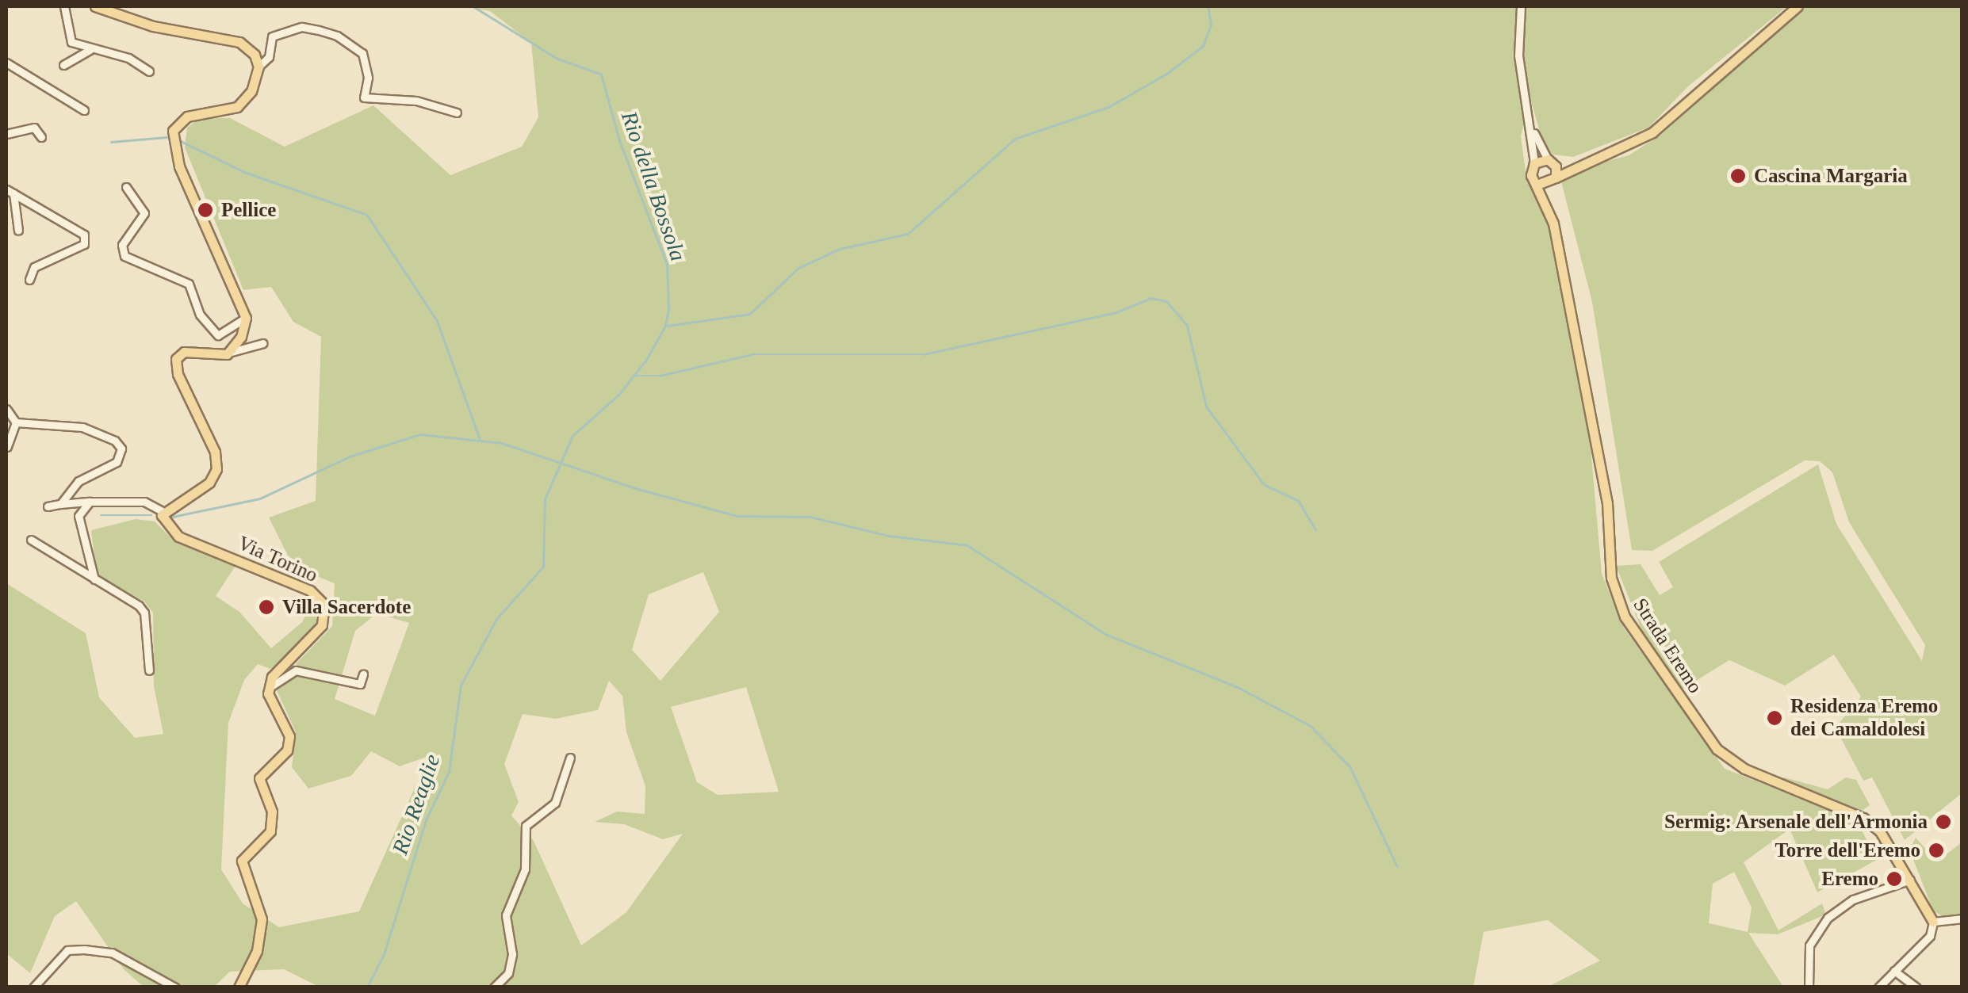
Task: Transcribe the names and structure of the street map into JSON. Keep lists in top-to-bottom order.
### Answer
{
  "streets": {
    "main road": ["Via Torino", "Strada Eremo"]
  },
  "water": ["Rio della Bossola", "Rio Reaglie"],
  "places": [
    "Cascina Margaria",
    "Pellice",
    "Villa Sacerdote",
    "Residenza Eremo dei Camaldolesi",
    "Sermig: Arsenale dell'Armonia",
    "Torre dell'Eremo",
    "Eremo"
  ]
}
